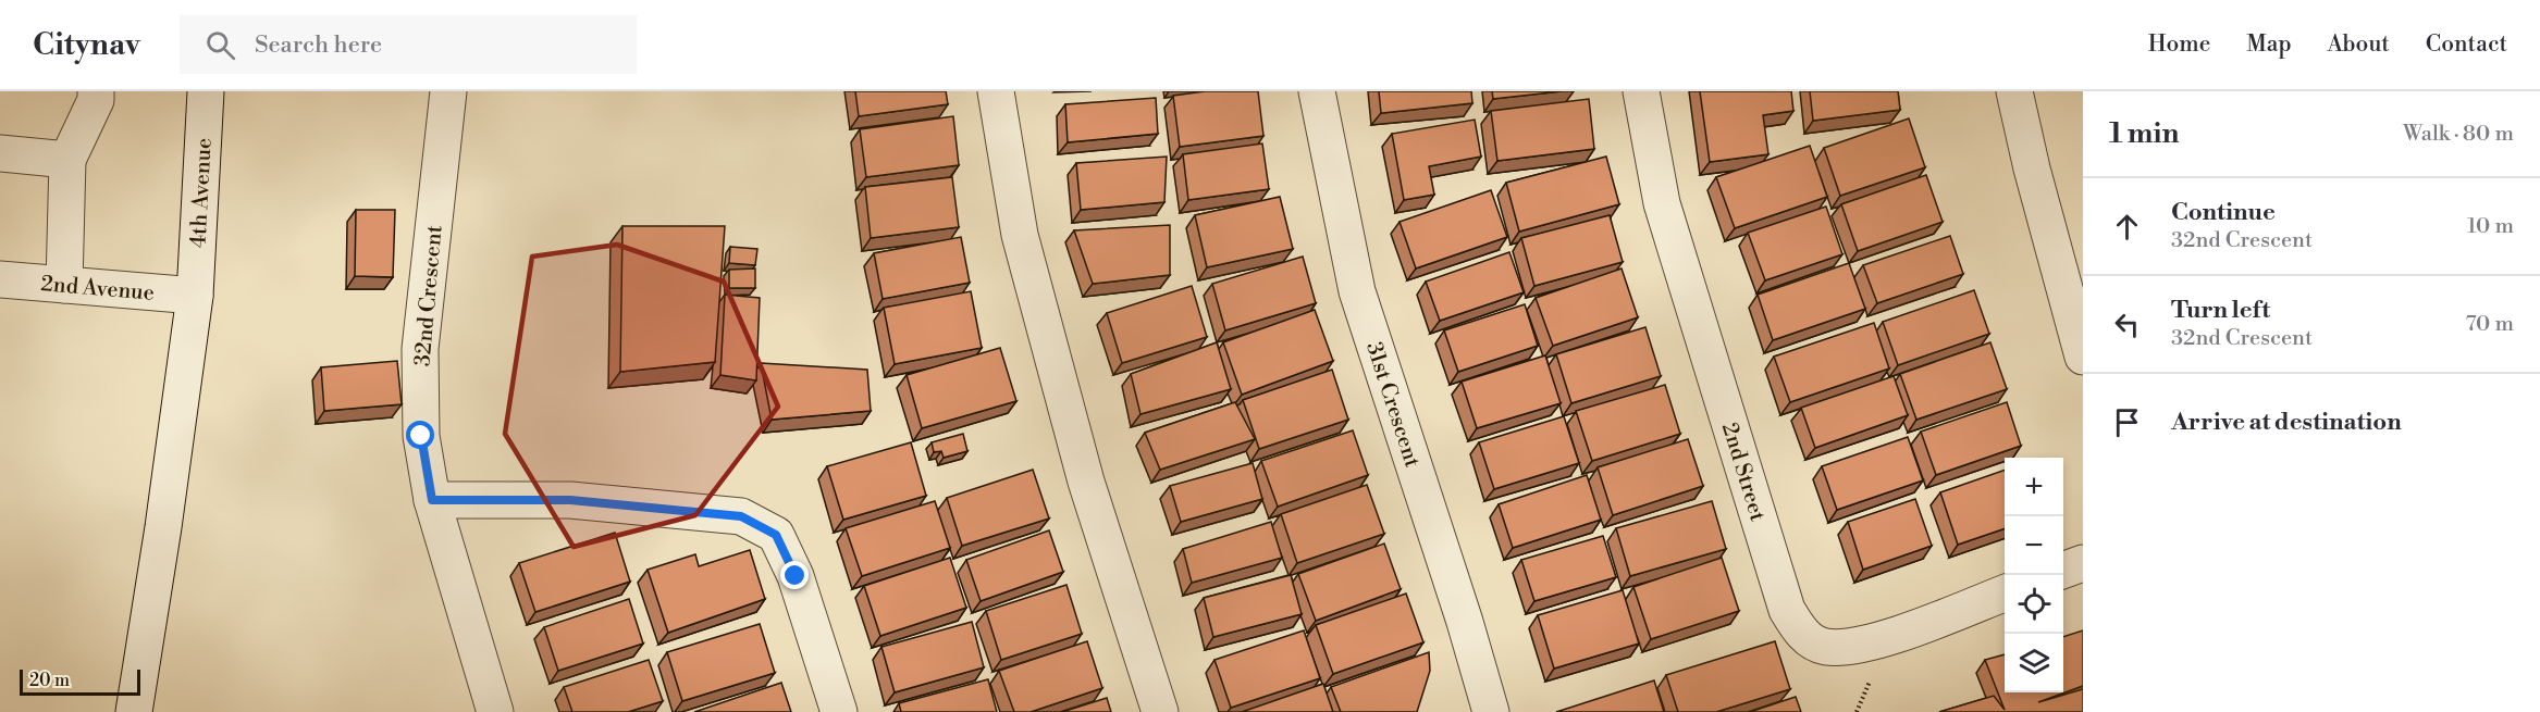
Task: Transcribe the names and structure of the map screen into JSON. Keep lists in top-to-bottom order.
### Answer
{
  "streets": {
    "street": [
      "4th Avenue",
      "2nd Avenue",
      "32nd Crescent",
      "31st Crescent",
      "2nd Street"
    ]
  },
  "crossings": [
    ["4th Avenue", "2nd Avenue"]
  ],
  "scale_bar": "20 m",
  "page": {
    "header": "Citynav",
    "search": "Search here",
    "nav": [
      "Home",
      "Map",
      "About",
      "Contact"
    ],
    "heading": ["1 min", "Walk · 80 m"],
    "list": [
      ["Continue", "32nd Crescent", "10 m"],
      ["Turn left", "32nd Crescent", "70 m"],
      "Arrive at destination"
    ],
    "map_buttons": ["+", "−"],
    "scale": "20 m"
  }
}
